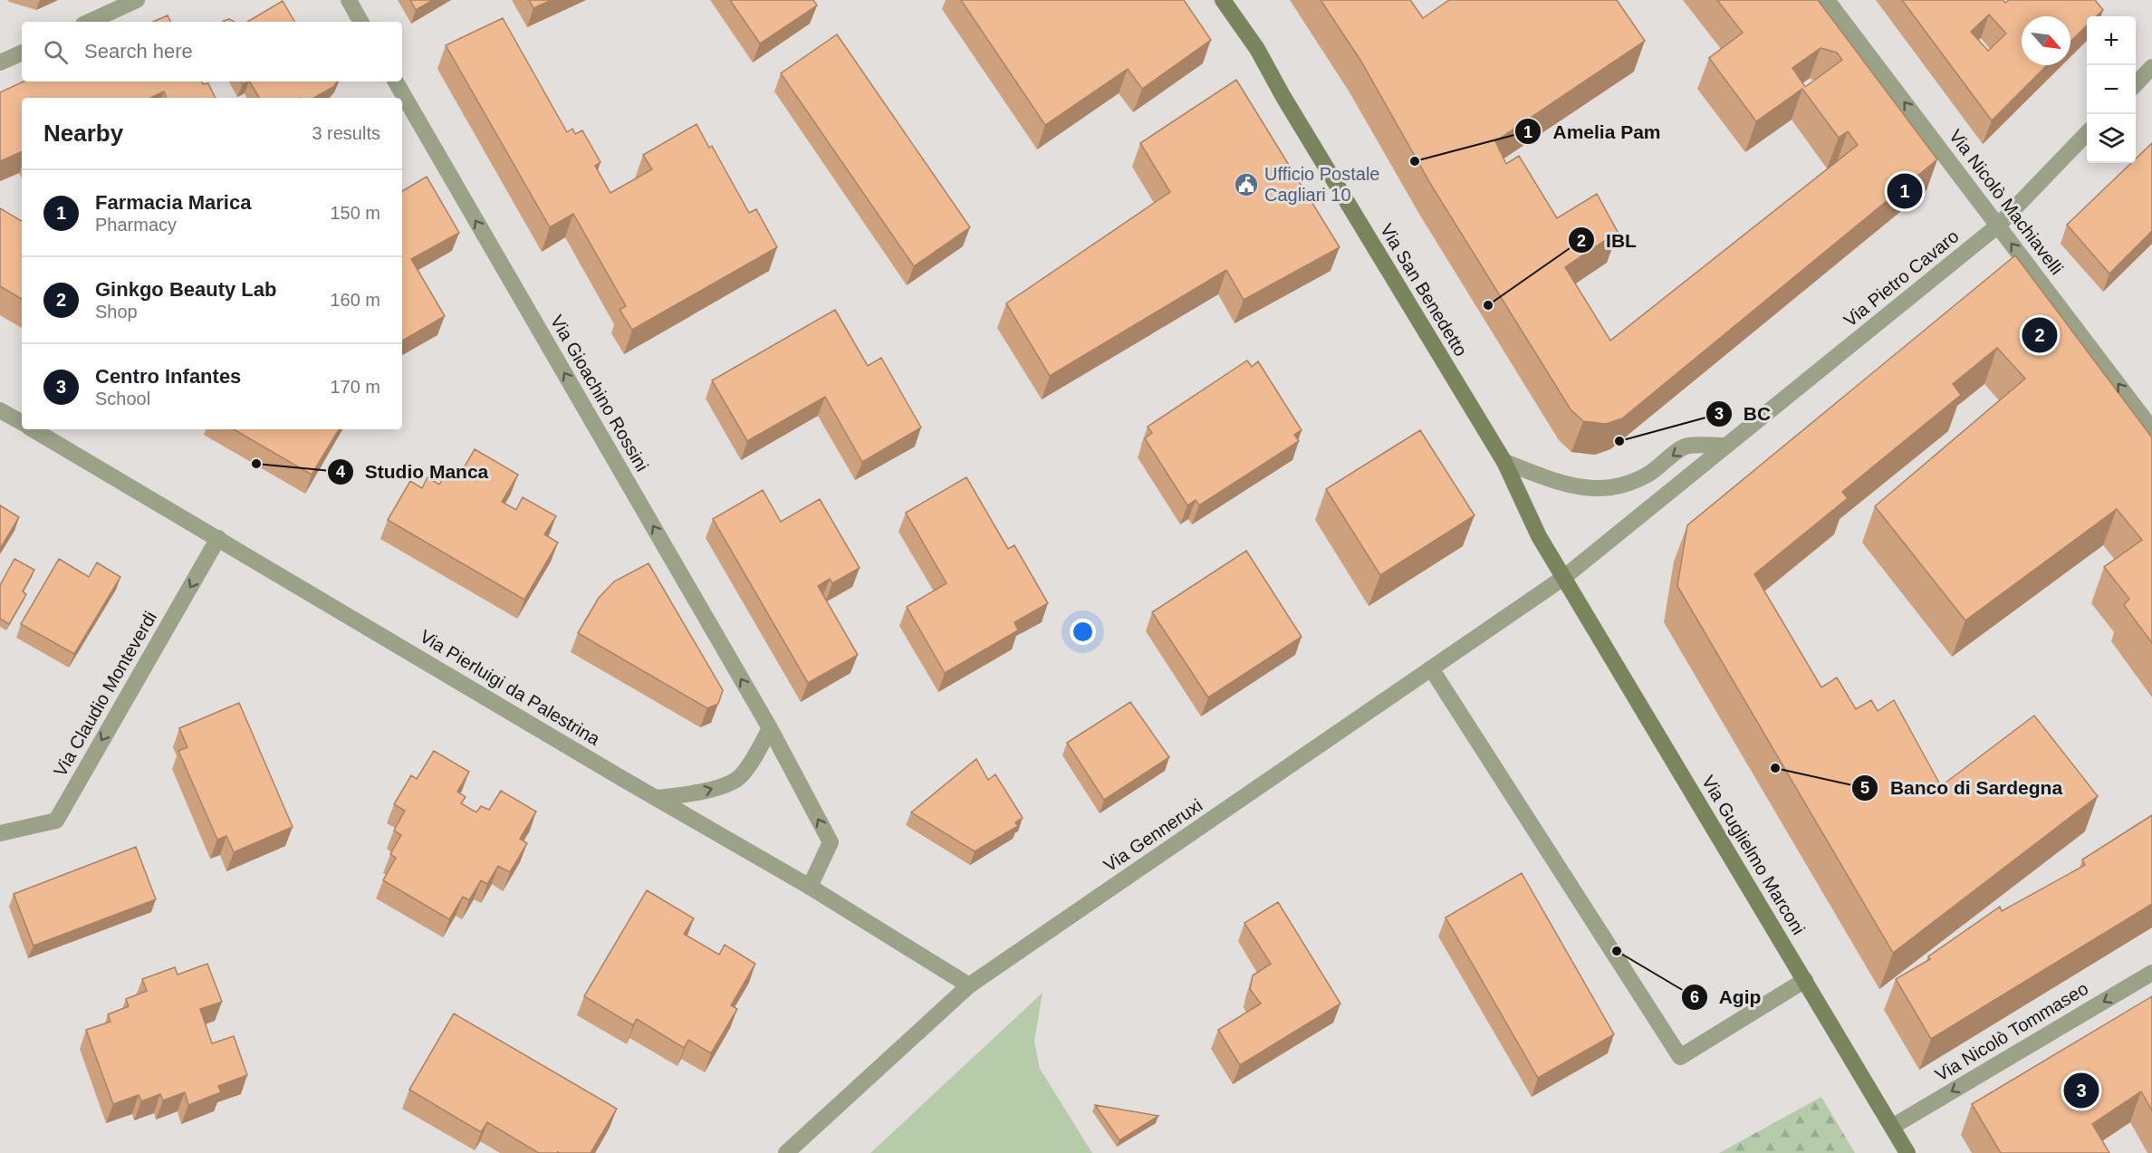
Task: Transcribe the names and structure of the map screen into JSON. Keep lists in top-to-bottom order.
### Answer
{
  "streets": {
    "main road": ["Via San Benedetto", "Via Guglielmo Marconi"],
    "street": [
      "Via Nicolò Machiavelli",
      "Via Pietro Cavaro",
      "Via Gioachino Rossini",
      "Via Pierluigi da Palestrina",
      "Via Claudio Monteverdi",
      "Via Genneruxi",
      "Via Nicolò Tommaseo"
    ]
  },
  "crossings": [
    ["Via Nicolò Machiavelli", "Via Pietro Cavaro"],
    ["Via Pietro Cavaro", "Via San Benedetto"],
    ["Via Pietro Cavaro", "Via Genneruxi"],
    ["Via Pietro Cavaro", "Via Guglielmo Marconi"],
    ["Via San Benedetto", "Via Genneruxi"],
    ["Via San Benedetto", "Via Guglielmo Marconi"],
    ["Via Gioachino Rossini", "Via Pierluigi da Palestrina"],
    ["Via Pierluigi da Palestrina", "Via Claudio Monteverdi"],
    ["Via Pierluigi da Palestrina", "Via Genneruxi"],
    ["Via Genneruxi", "Via Guglielmo Marconi"],
    ["Via Guglielmo Marconi", "Via Nicolò Tommaseo"]
  ],
  "one_way": [
    "Via Nicolò Machiavelli",
    "Via Gioachino Rossini",
    "Via Claudio Monteverdi",
    "Via Nicolò Tommaseo"
  ],
  "places": {
    "other": [
      "Amelia Pam",
      "IBL",
      "BC",
      "Studio Manca",
      "Banco di Sardegna",
      "Agip"
    ],
    "public building": ["Ufficio Postale Cagliari 10"]
  },
  "north": "bottom right",
  "page": {
    "map_buttons": ["+", "−"],
    "search": "Search here",
    "heading": ["Nearby", "3 results"],
    "list": [
      {
        "mark": "1",
        "name": "Farmacia Marica",
        "note": "Pharmacy",
        "value": "150 m"
      },
      {
        "mark": "2",
        "name": "Ginkgo Beauty Lab",
        "note": "Shop",
        "value": "160 m"
      },
      {
        "mark": "3",
        "name": "Centro Infantes",
        "note": "School",
        "value": "170 m"
      }
    ],
    "pins": ["1", "2", "3"]
  }
}
